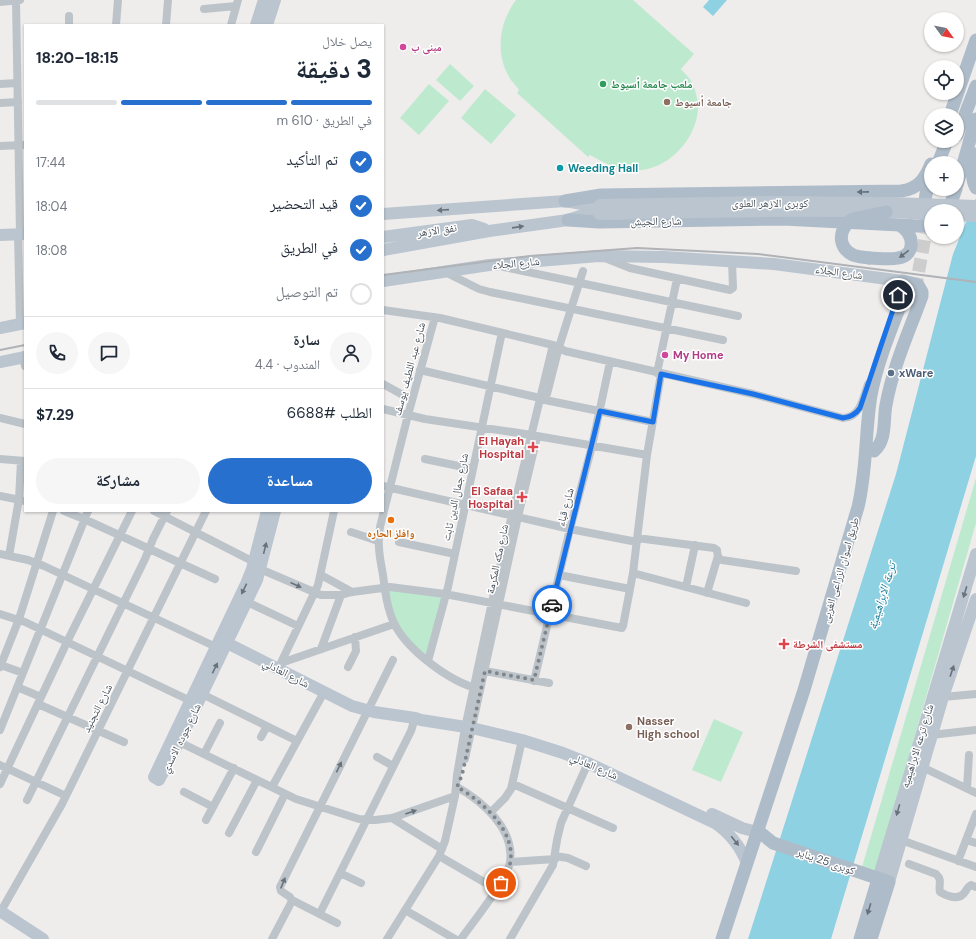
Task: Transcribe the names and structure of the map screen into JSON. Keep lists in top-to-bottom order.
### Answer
{
  "streets": {
    "main road": [
      "كوبرى الازهر العلوى",
      "شارع الجيش",
      "نفق الازهر",
      "شارع الجلاء",
      "طريق اسوان الزراعى الغربى",
      "شارع العادلي",
      "شارع جوده الاسدي",
      "شارع ترعه الابراهيميه",
      "كوبرى 25 يناير"
    ],
    "street": [
      "شارع عبد اللطيف يوسف",
      "شارع جمال الدين ثابت",
      "شارع قباء",
      "شارع مكه المكرمة",
      "شارع التجنيد"
    ]
  },
  "crossings": [
    ["كوبرى الازهر العلوى", "شارع الجيش"],
    ["شارع الجيش", "نفق الازهر"],
    ["شارع الجلاء", "طريق اسوان الزراعى الغربى"],
    ["شارع عبد اللطيف يوسف", "شارع جمال الدين ثابت"],
    ["شارع عبد اللطيف يوسف", "شارع مكه المكرمة"],
    ["شارع مكه المكرمة", "شارع العادلي"],
    ["طريق اسوان الزراعى الغربى", "شارع العادلي"],
    ["طريق اسوان الزراعى الغربى", "كوبرى 25 يناير"],
    ["شارع العادلي", "شارع جوده الاسدي"],
    ["شارع العادلي", "كوبرى 25 يناير"],
    ["شارع ترعه الابراهيميه", "كوبرى 25 يناير"]
  ],
  "water": ["ترعة الابراهيمية"],
  "places": {
    "other": [
      "مبنى ب",
      "ملعب جامعة أسيوط",
      "جامعة أسيوط",
      "Weeding Hall",
      "My Home",
      "xWare",
      "وافلز الحاره",
      "Nasser High school"
    ],
    "health": ["El Hayah Hospital", "El Safaa Hospital", "مستشفى الشرطة"]
  },
  "north": "bottom right",
  "page": {
    "map_buttons": ["+", "−"],
    "heading": ["3 دقيقة", "يصل خلال", "18:15–18:20"],
    "panel": [
      "سارة",
      "المندوب · 4.4",
      "الطلب #6688",
      "$7.29"
    ],
    "bar": "في الطريق · 610 m",
    "list": [
      ["تم التأكيد", "17:44"],
      ["قيد التحضير", "18:04"],
      ["في الطريق", "18:08"],
      "تم التوصيل"
    ],
    "buttons": ["مساعدة", "مشاركة"]
  }
}
